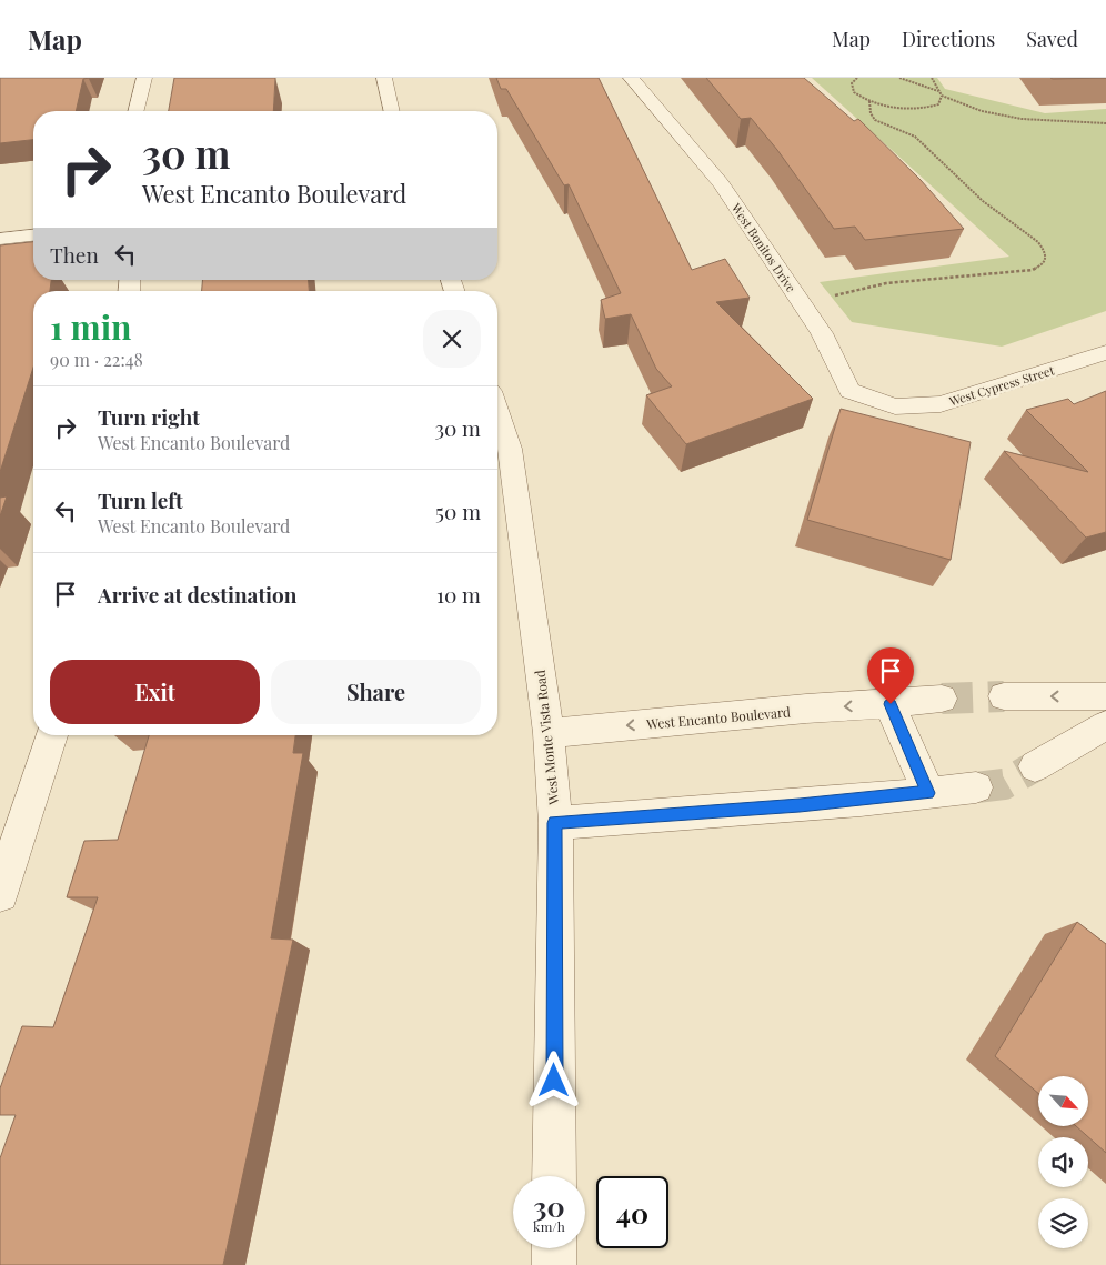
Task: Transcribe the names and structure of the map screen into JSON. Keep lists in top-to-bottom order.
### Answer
{
  "streets": {
    "street": [
      "West Bonitos Drive",
      "West Cypress Street",
      "West Encanto Boulevard",
      "West Monte Vista Road"
    ]
  },
  "crossings": [
    ["West Bonitos Drive", "West Cypress Street"],
    ["West Encanto Boulevard", "West Monte Vista Road"]
  ],
  "north": "bottom right",
  "page": {
    "header": "Map",
    "nav": ["Map", "Directions", "Saved"],
    "turn": ["30 m", "West Encanto Boulevard"],
    "then": "Then",
    "heading": ["1 min", "90 m · 22:48"],
    "list": [
      {
        "name": "Turn right",
        "note": "West Encanto Boulevard",
        "value": "30 m"
      },
      {
        "name": "Turn left",
        "note": "West Encanto Boulevard",
        "value": "50 m"
      },
      {
        "name": "Arrive at destination",
        "value": "10 m"
      }
    ],
    "buttons": ["Exit", "Share"],
    "speed": "30 km/h",
    "limit": "40"
  }
}
